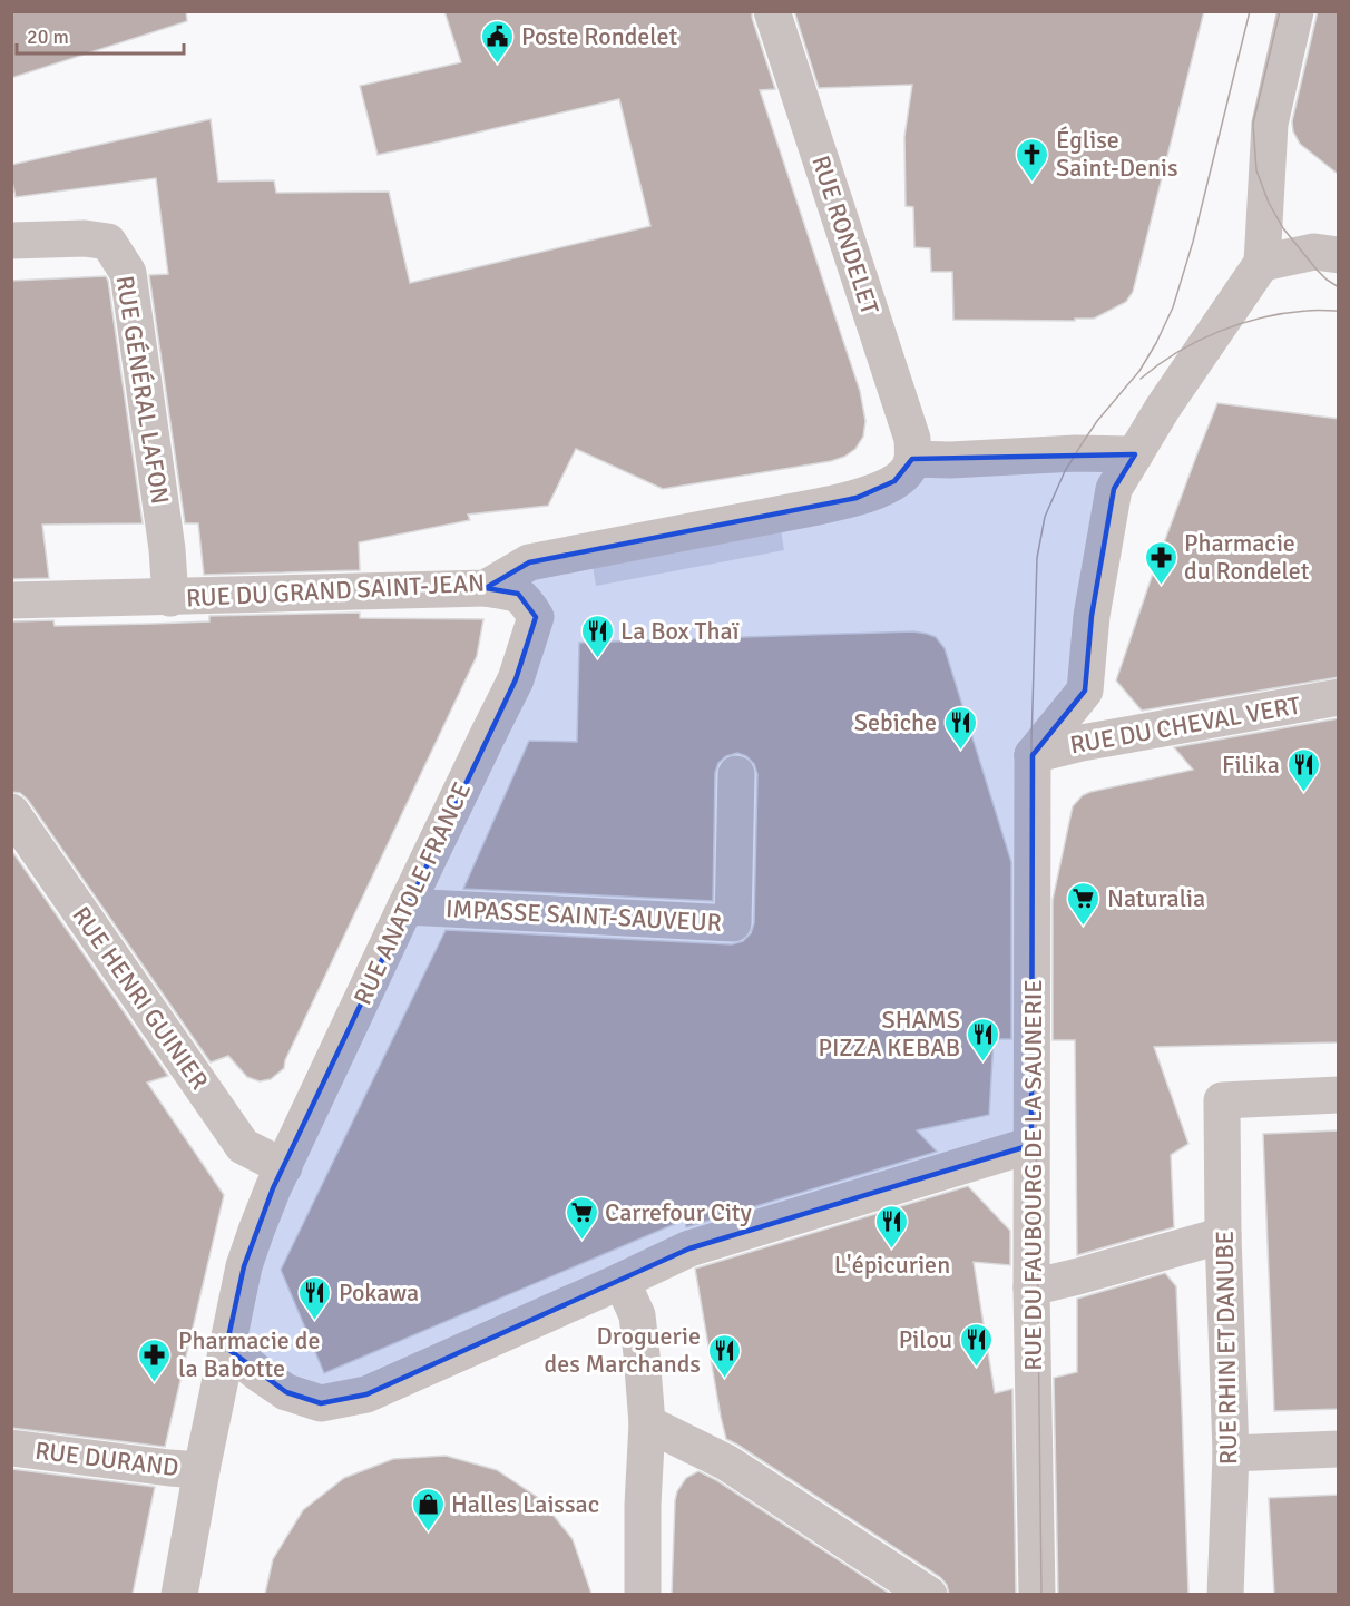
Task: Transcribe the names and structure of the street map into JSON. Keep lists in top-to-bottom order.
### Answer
{
  "streets": {
    "street": [
      "RUE RONDELET",
      "RUE GÉNÉRAL LAFON",
      "RUE DU GRAND SAINT-JEAN",
      "RUE DU CHEVAL VERT",
      "RUE ANATOLE FRANCE",
      "IMPASSE SAINT-SAUVEUR",
      "RUE HENRI GUINIER",
      "RUE DU FAUBOURG DE LA SAUNERIE",
      "RUE RHIN ET DANUBE",
      "RUE DURAND"
    ]
  },
  "crossings": [
    ["RUE RONDELET", "RUE DU GRAND SAINT-JEAN"],
    ["RUE GÉNÉRAL LAFON", "RUE DU GRAND SAINT-JEAN"],
    ["RUE DU GRAND SAINT-JEAN", "RUE ANATOLE FRANCE"],
    ["RUE DU CHEVAL VERT", "RUE DU FAUBOURG DE LA SAUNERIE"],
    ["RUE ANATOLE FRANCE", "IMPASSE SAINT-SAUVEUR"],
    ["RUE ANATOLE FRANCE", "RUE HENRI GUINIER"],
    ["RUE ANATOLE FRANCE", "RUE DURAND"]
  ],
  "places": {
    "public building": ["Poste Rondelet"],
    "church": ["Église Saint-Denis"],
    "pharmacy": ["Pharmacie du Rondelet", "Pharmacie de la Babotte"],
    "restaurant": [
      "La Box Thaï",
      "Sebiche",
      "Filika",
      "SHAMS PIZZA KEBAB",
      "L'épicurien",
      "Pokawa",
      "Pilou",
      "Droguerie des Marchands"
    ],
    "supermarket": ["Naturalia", "Carrefour City"],
    "shop": ["Halles Laissac"]
  },
  "scale_bar": "20 m"
}
